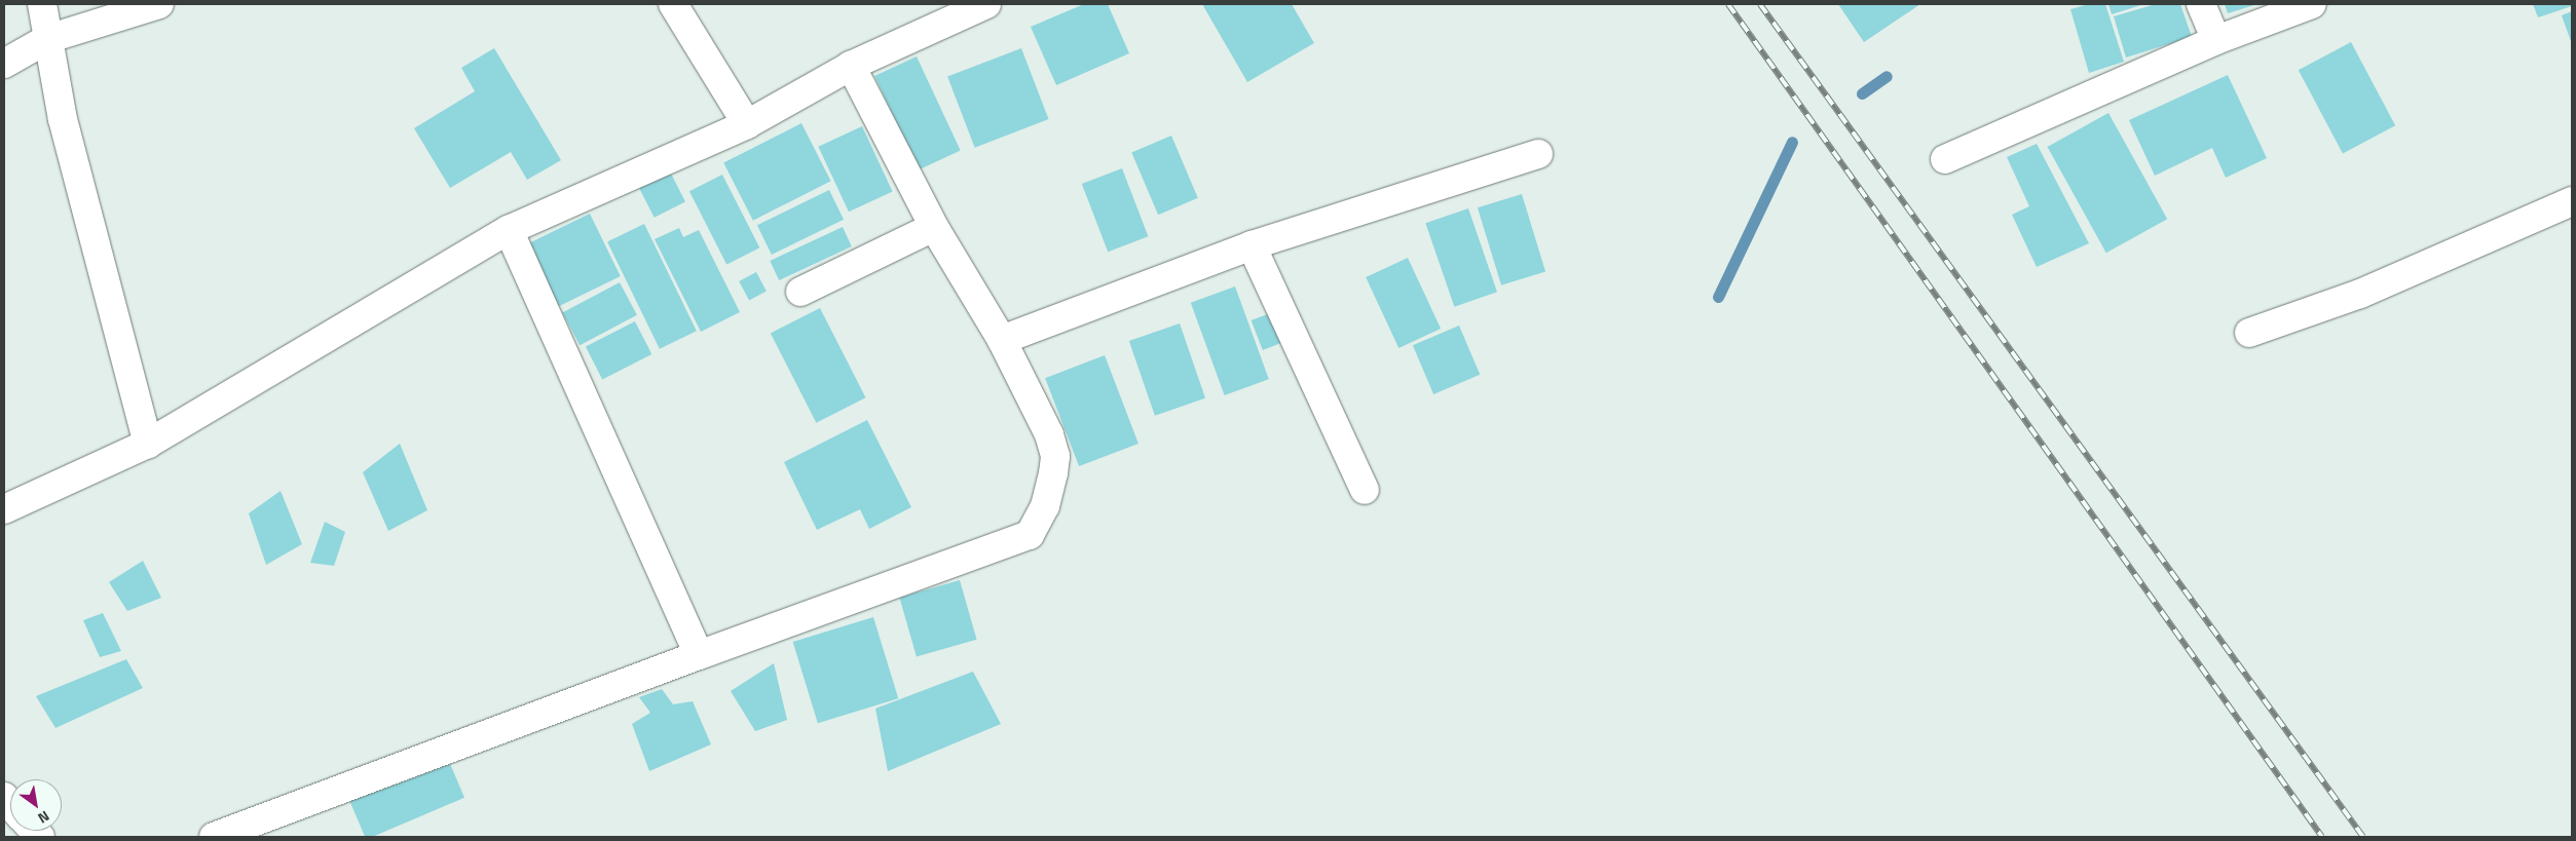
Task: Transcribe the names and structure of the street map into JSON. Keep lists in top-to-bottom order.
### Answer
{
  "north": "bottom right"
}
